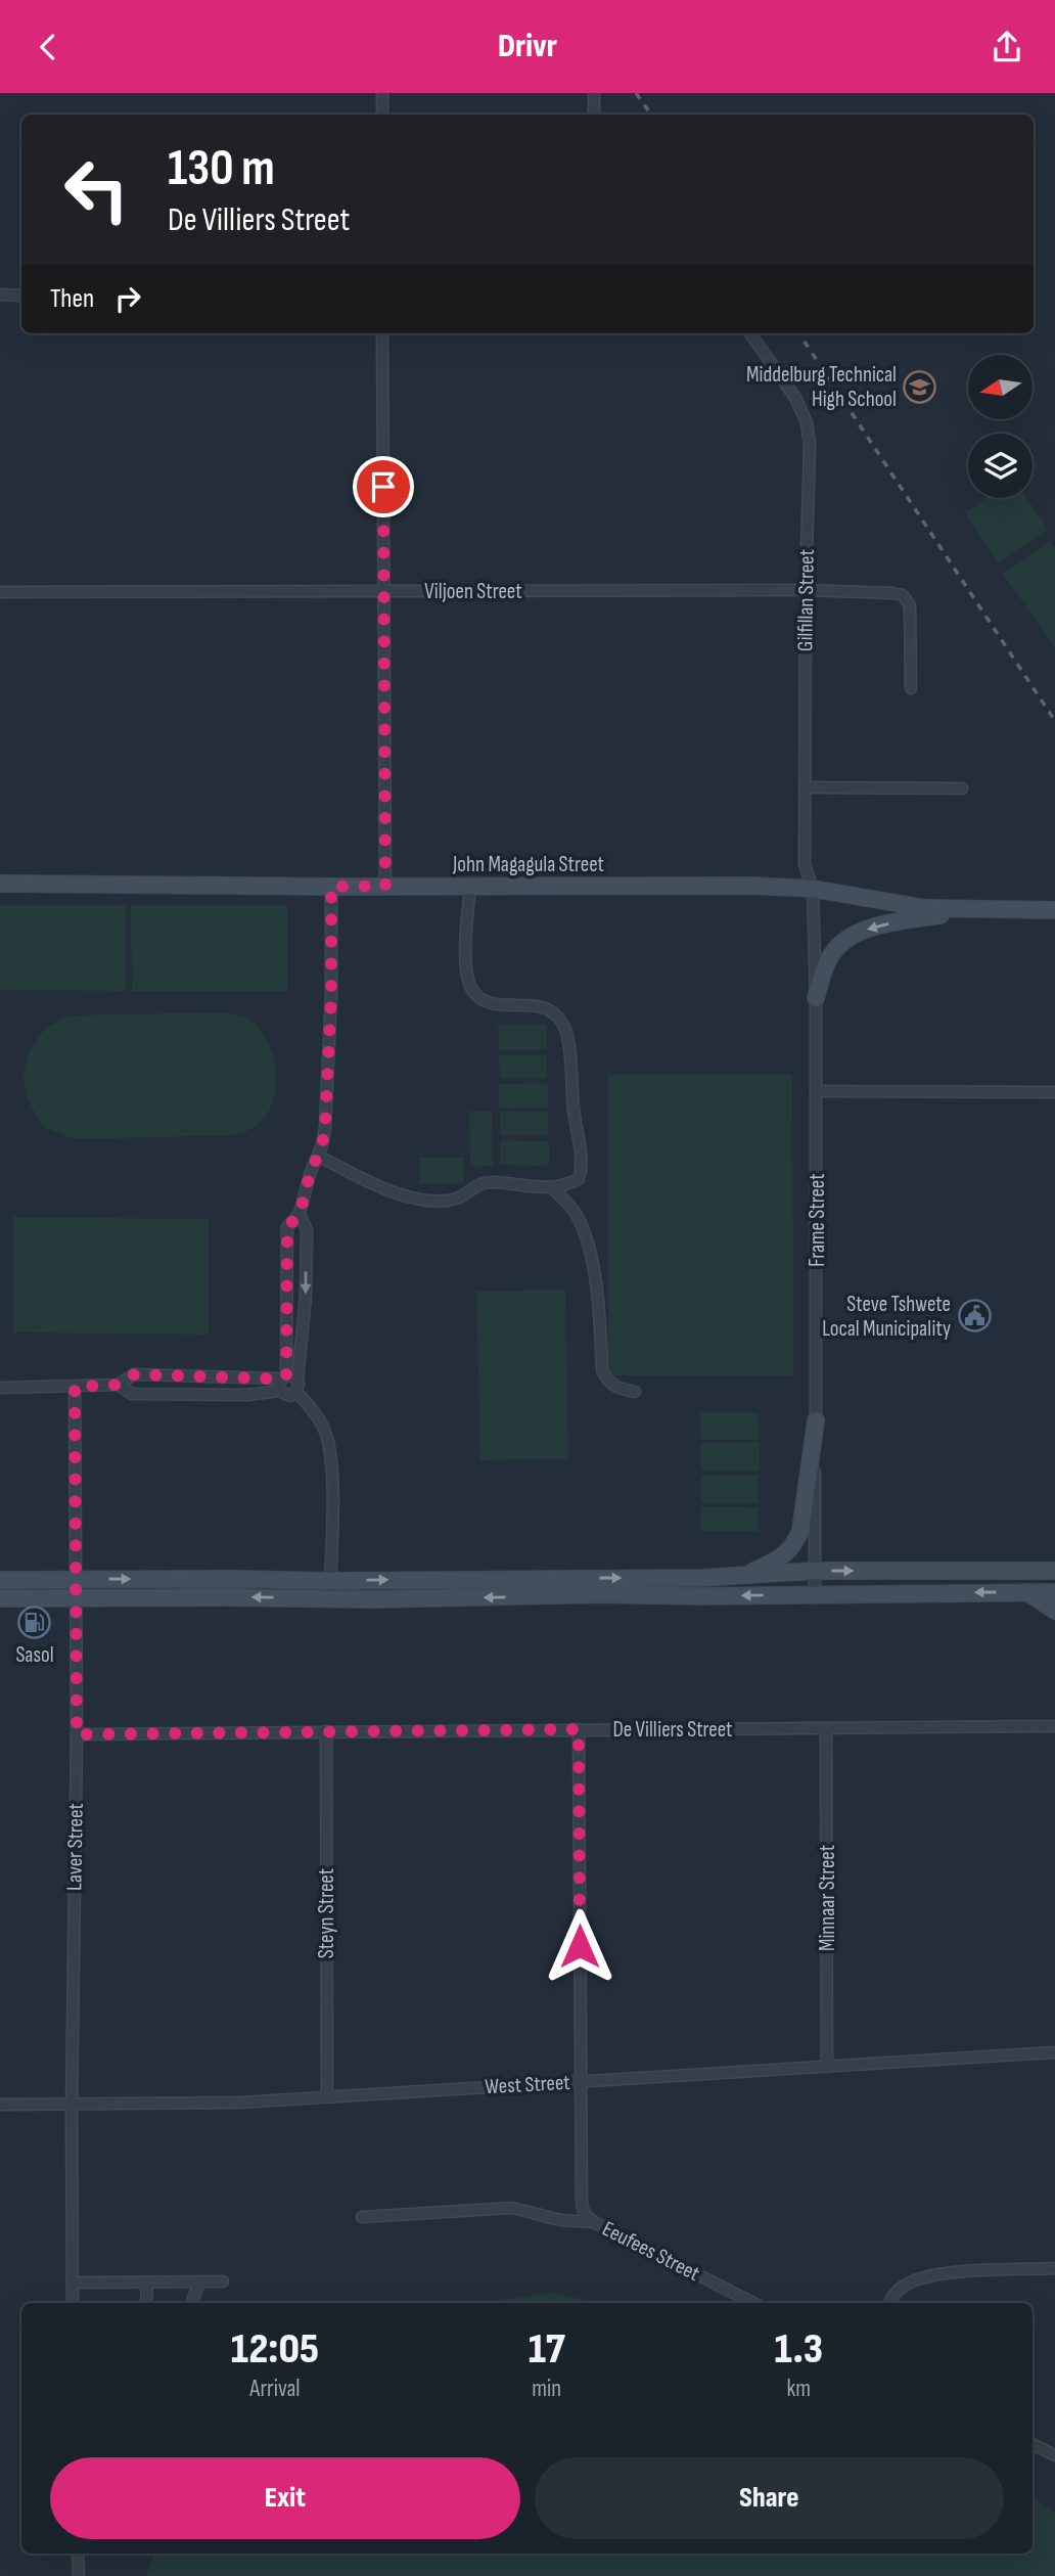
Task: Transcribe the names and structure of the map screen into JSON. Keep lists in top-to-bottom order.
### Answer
{
  "streets": {
    "main road": ["John Magagula Street"],
    "street": [
      "Viljoen Street",
      "Gilfillan Street",
      "Frame Street",
      "De Villiers Street",
      "Laver Street",
      "Minnaar Street",
      "Steyn Street",
      "West Street",
      "Eeufees Street"
    ]
  },
  "crossings": [
    ["Viljoen Street", "Gilfillan Street"],
    ["Gilfillan Street", "John Magagula Street"],
    ["Gilfillan Street", "Frame Street"],
    ["John Magagula Street", "Frame Street"],
    ["De Villiers Street", "Laver Street"],
    ["De Villiers Street", "Minnaar Street"],
    ["De Villiers Street", "Steyn Street"],
    ["De Villiers Street", "Eeufees Street"],
    ["Laver Street", "West Street"],
    ["Minnaar Street", "West Street"],
    ["Steyn Street", "West Street"],
    ["West Street", "Eeufees Street"]
  ],
  "places": {
    "school or university": ["Middelburg Technical High School"],
    "public building": ["Steve Tshwete Local Municipality"],
    "fuel station": ["Sasol"]
  },
  "north": "left",
  "page": {
    "header": "Drivr",
    "turn": ["130 m", "De Villiers Street"],
    "then": "Then",
    "eta": [
      "12:05",
      "Arrival",
      "17",
      "min",
      "1.3",
      "km"
    ],
    "buttons": ["Exit", "Share"]
  }
}
